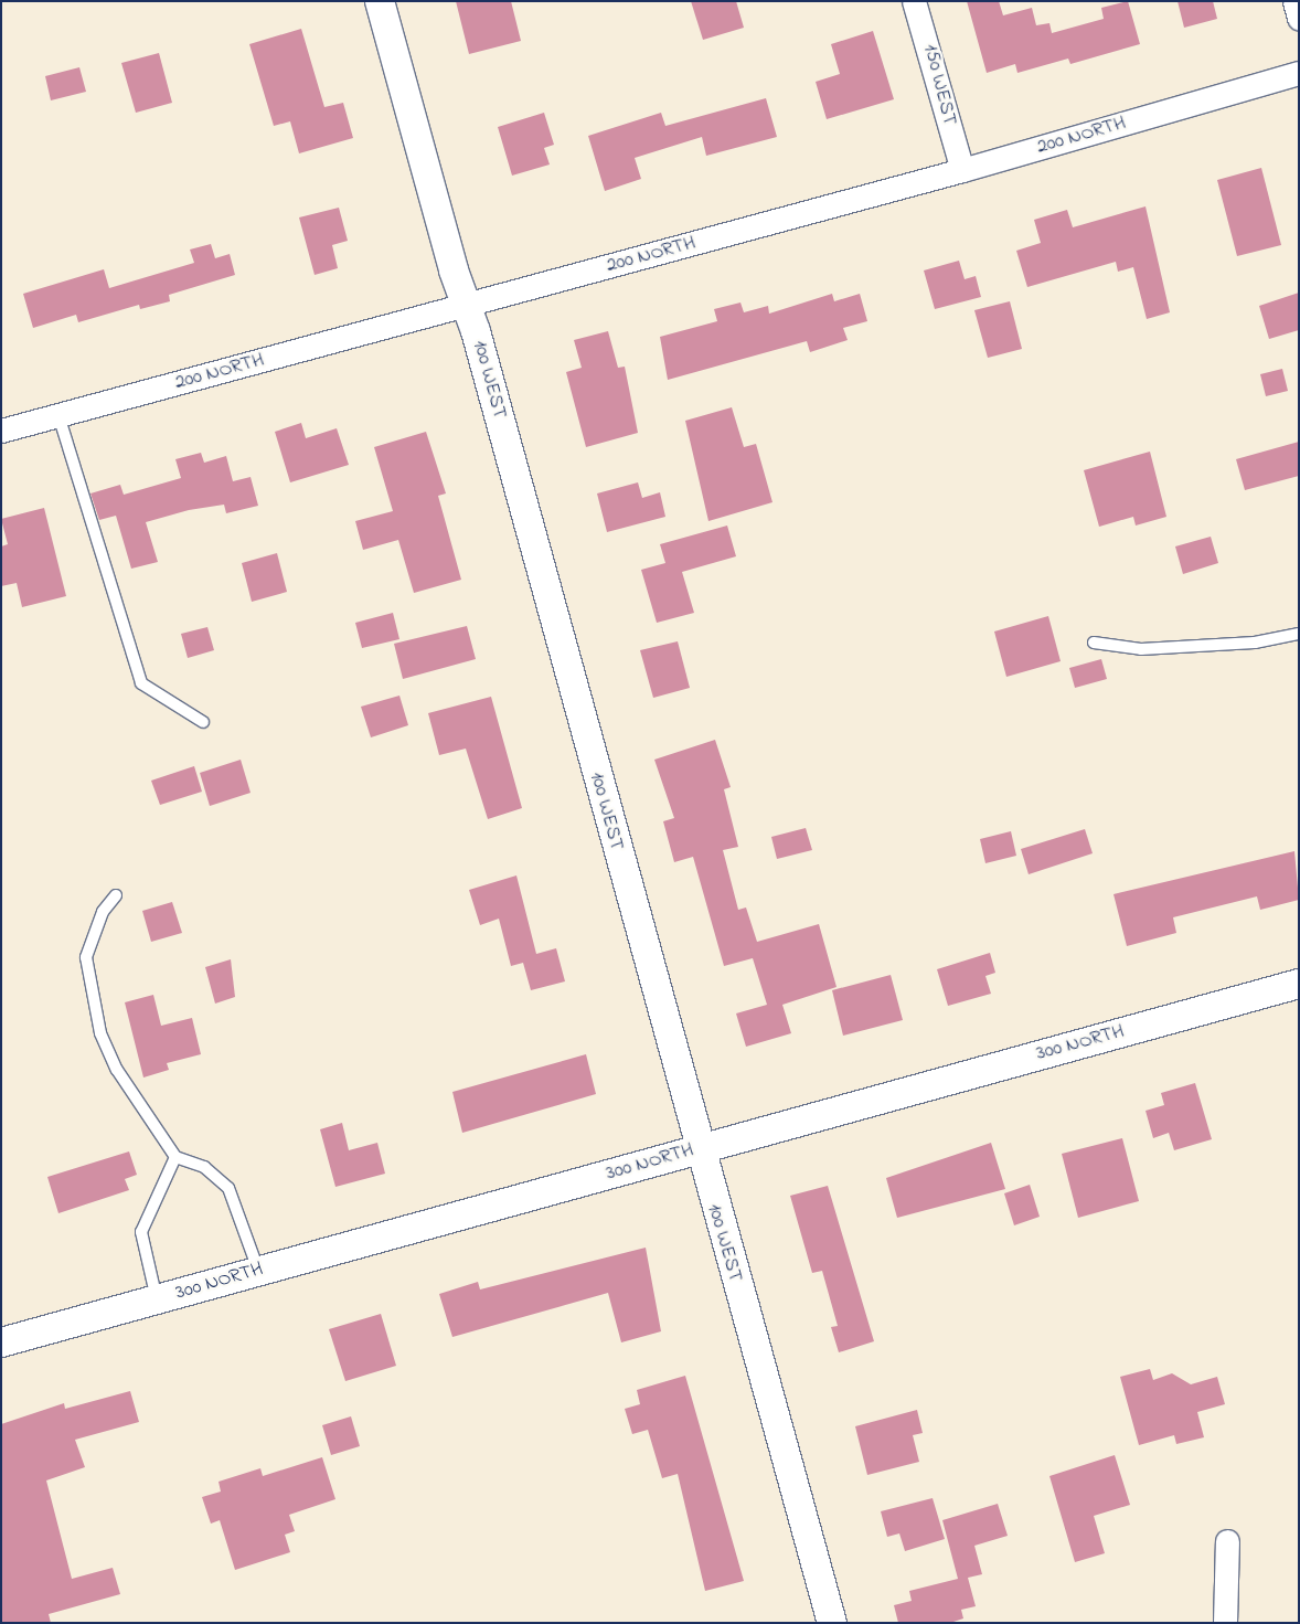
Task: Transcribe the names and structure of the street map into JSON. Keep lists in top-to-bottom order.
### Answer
{
  "streets": {
    "street": [
      "150 WEST",
      "200 NORTH",
      "100 WEST",
      "300 NORTH"
    ]
  },
  "crossings": [
    ["150 WEST", "200 NORTH"],
    ["200 NORTH", "100 WEST"],
    ["100 WEST", "300 NORTH"]
  ]
}
